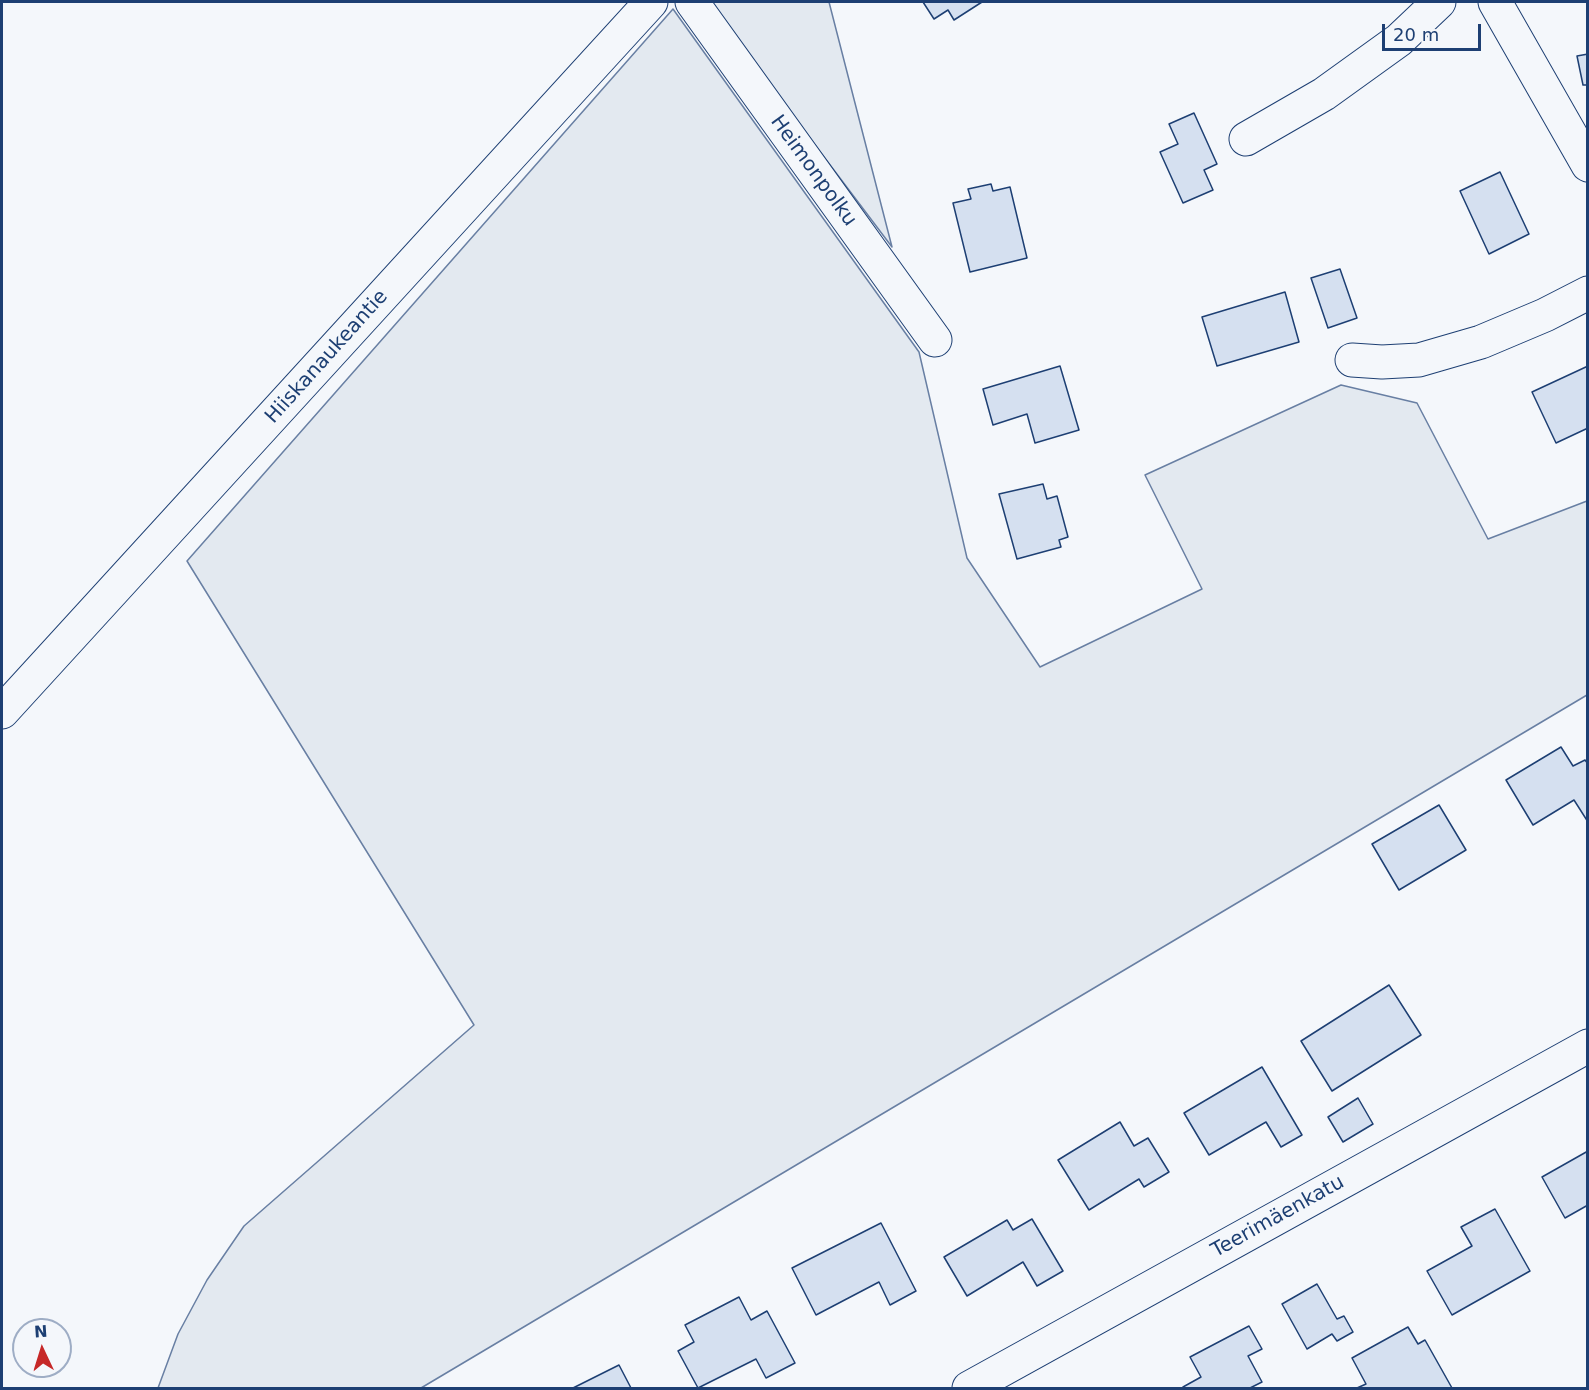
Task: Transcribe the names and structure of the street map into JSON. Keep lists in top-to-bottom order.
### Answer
{
  "streets": {
    "street": ["Heimonpolku", "Hiiskanaukeantie", "Teerimäenkatu"]
  },
  "scale_bar": "20 m",
  "north": "top"
}
